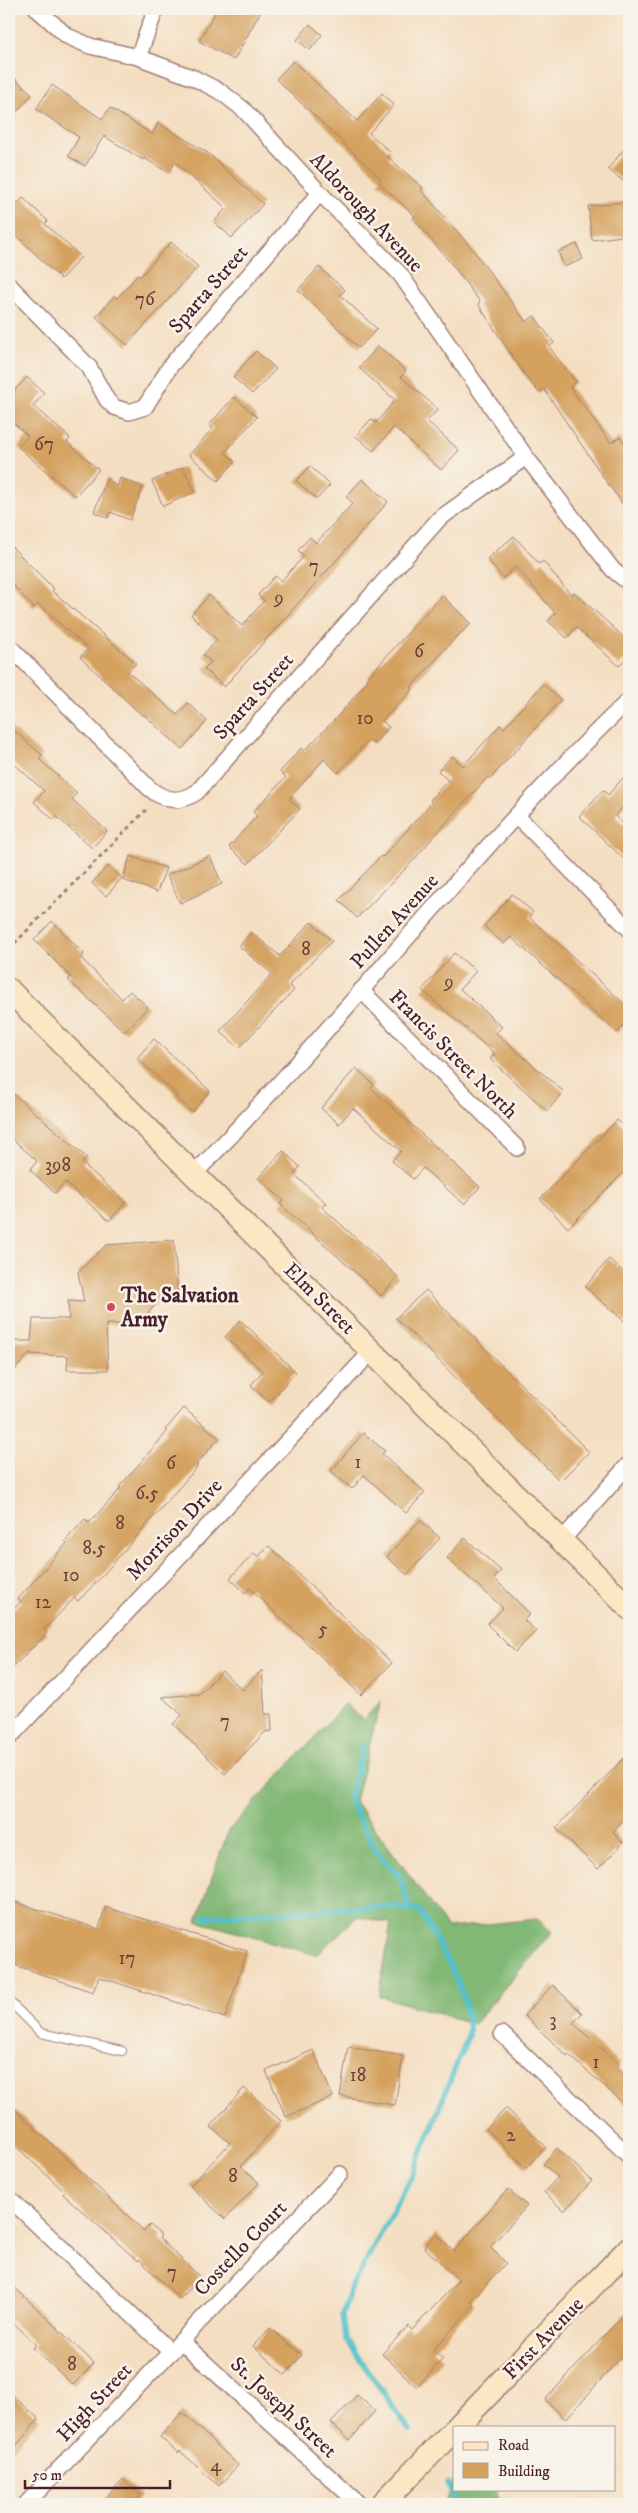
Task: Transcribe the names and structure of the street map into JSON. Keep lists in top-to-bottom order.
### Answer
{
  "streets": {
    "main road": ["Elm Street", "First Avenue"],
    "street": [
      "Aldorough Avenue",
      "Sparta Street",
      "Pullen Avenue",
      "Francis Street North",
      "Morrison Drive",
      "Costello Court",
      "High Street",
      "St. Joseph Street"
    ]
  },
  "crossings": [
    ["Aldorough Avenue", "Sparta Street"],
    ["Pullen Avenue", "Francis Street North"],
    ["Pullen Avenue", "Elm Street"],
    ["Elm Street", "Morrison Drive"],
    ["Costello Court", "High Street"],
    ["Costello Court", "St. Joseph Street"],
    ["High Street", "St. Joseph Street"]
  ],
  "places": ["The Salvation Army"],
  "house_numbers": [
    "76",
    "67",
    "7",
    "9",
    "6",
    "10",
    "8",
    "9",
    "398",
    "1",
    "6",
    "6.5",
    "8",
    "8.5",
    "10",
    "12",
    "5",
    "7",
    "17",
    "3",
    "1",
    "18",
    "2",
    "8",
    "7",
    "8",
    "4"
  ],
  "legend": ["Road", "Building"],
  "scale_bar": "50 m"
}
